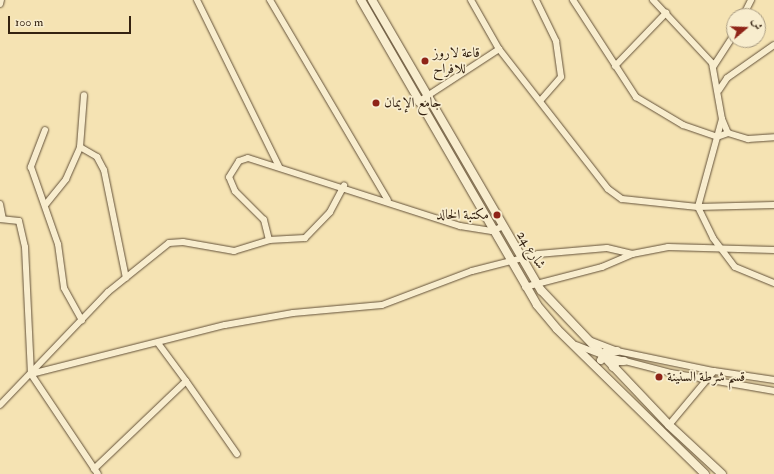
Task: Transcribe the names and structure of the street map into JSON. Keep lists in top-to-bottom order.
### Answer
{
  "streets": {
    "street": ["شارع 24"]
  },
  "places": [
    "قاعة لاروز للافراح",
    "جامع الإيمان",
    "مكتبة الخالد",
    "قسم شرطة السنينة"
  ],
  "scale_bar": "100 m",
  "north": "right"
}
